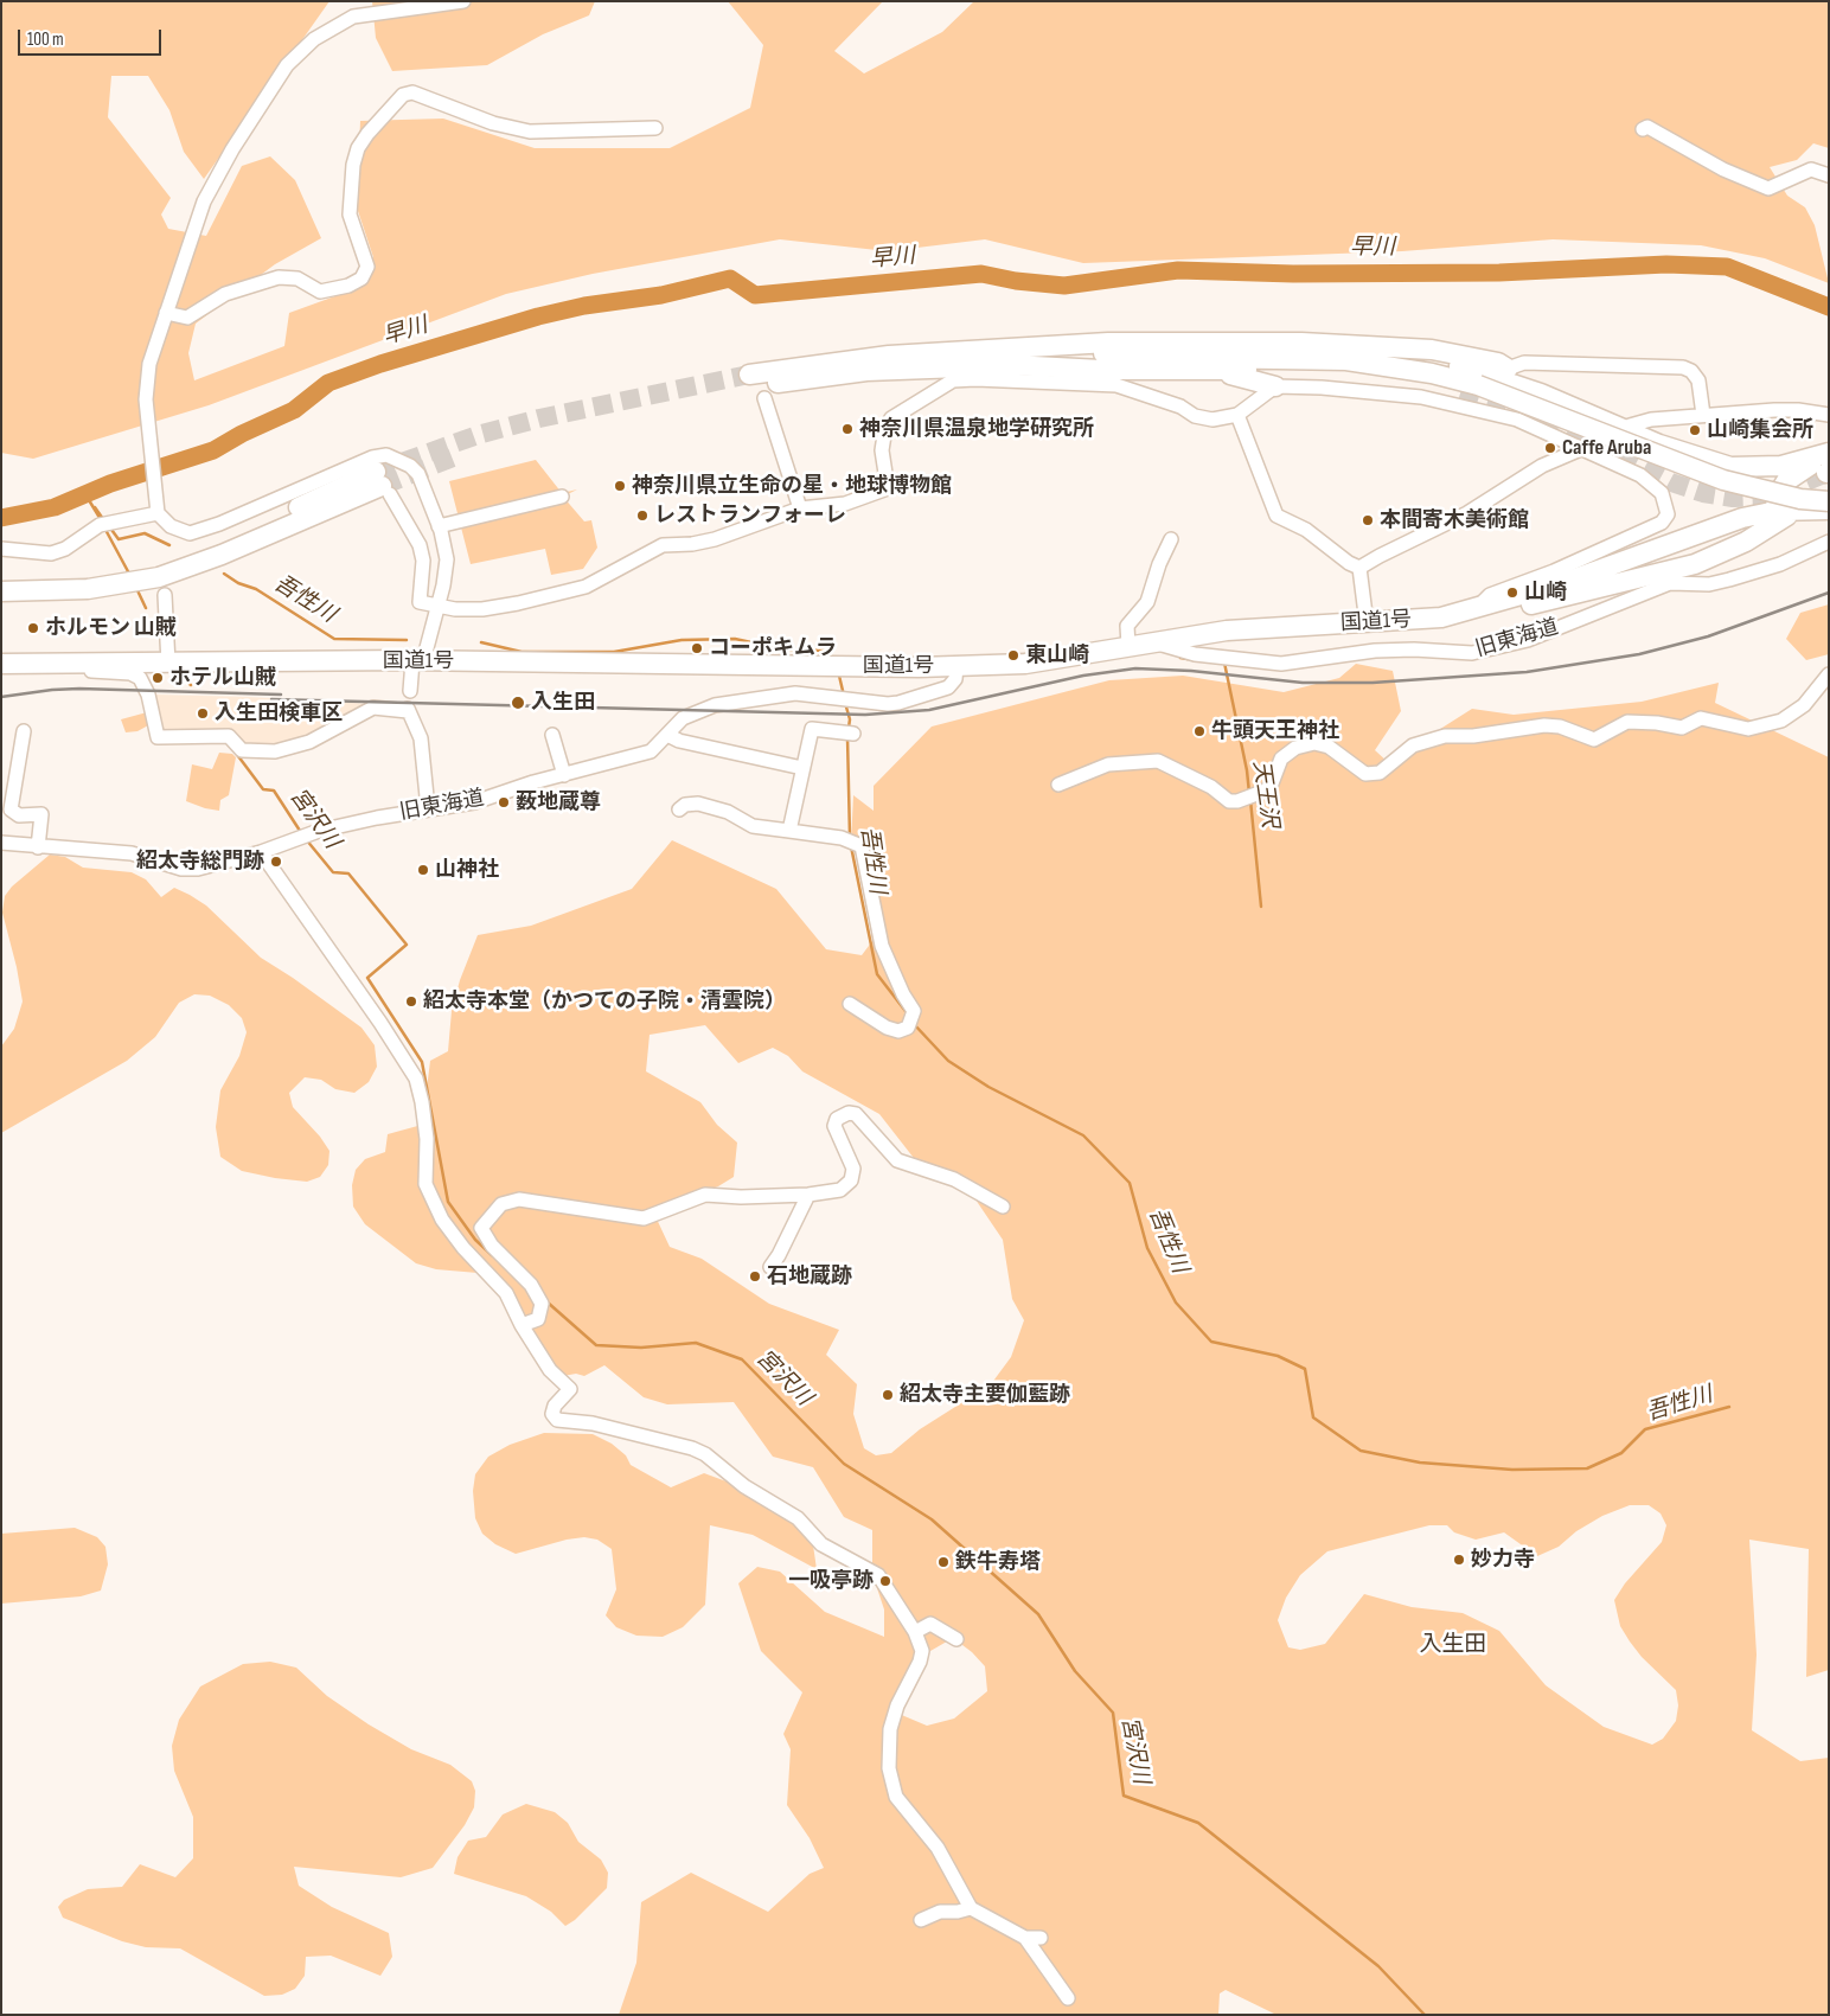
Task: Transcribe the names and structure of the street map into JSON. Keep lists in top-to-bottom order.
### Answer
{
  "streets": {
    "highway": ["国道1号"],
    "street": ["旧東海道"]
  },
  "crossings": [
    ["国道1号", "旧東海道"]
  ],
  "districts": ["入生田"],
  "water": [
    "早川",
    "吾性川",
    "天王沢",
    "宮沢川"
  ],
  "places": [
    "神奈川県温泉地学研究所",
    "山崎集会所",
    "Caffe Aruba",
    "神奈川県立生命の星・地球博物館",
    "レストランフォーレ",
    "本間寄木美術館",
    "山崎",
    "ホルモン 山賊",
    "コーポキムラ",
    "東山崎",
    "ホテル山賊",
    "入生田",
    "入生田検車区",
    "牛頭天王神社",
    "薮地蔵尊",
    "紹太寺総門跡",
    "山神社",
    "紹太寺本堂（かつての子院・清雲院）",
    "石地蔵跡",
    "紹太寺主要伽藍跡",
    "妙力寺",
    "鉄牛寿塔",
    "一吸亭跡"
  ],
  "scale_bar": "100 m"
}
